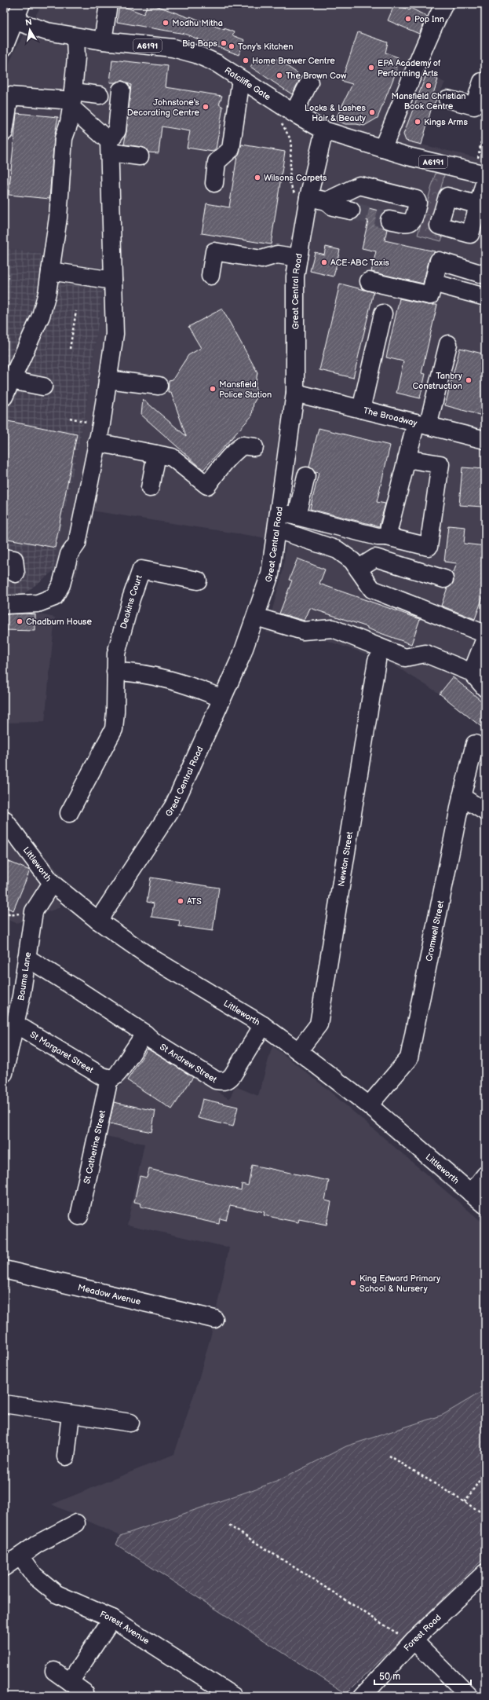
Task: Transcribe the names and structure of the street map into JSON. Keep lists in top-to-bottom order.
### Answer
{
  "streets": {
    "main road": [
      "A6191",
      "Ratcliffe Gate",
      "Great Central Road",
      "The Broadway",
      "Deakins Court",
      "Newton Street",
      "Littleworth",
      "Cromwell Street",
      "Baums Lane",
      "St Margaret Street",
      "St Andrew Street",
      "St Catherine Street",
      "Meadow Avenue",
      "Forest Avenue",
      "Forest Road"
    ]
  },
  "crossings": [
    ["Ratcliffe Gate", "Great Central Road"],
    ["Great Central Road", "The Broadway"],
    ["Great Central Road", "Littleworth"],
    ["Newton Street", "Littleworth"],
    ["Littleworth", "Cromwell Street"],
    ["Littleworth", "Baums Lane"],
    ["Littleworth", "St Andrew Street"],
    ["Baums Lane", "St Margaret Street"],
    ["St Margaret Street", "St Catherine Street"]
  ],
  "places": [
    "Pop Inn",
    "Modhu Mitha",
    "Big Baps",
    "Tony's Kitchen",
    "Home Brewer Centre",
    "EPA Academy of Performing Arts",
    "The Brown Cow",
    "Mansfield Christian Book Centre",
    "Johnstone's Decorating Centre",
    "Locks & Lashes Hair & Beauty",
    "Kings Arms",
    "Wilsons Carpets",
    "ACE-ABC Taxis",
    "Tanbry Construction",
    "Mansfield Police Station",
    "Chadburn House",
    "ATS",
    "King Edward Primary School & Nursery"
  ],
  "scale_bar": "50 m",
  "north": "top"
}
